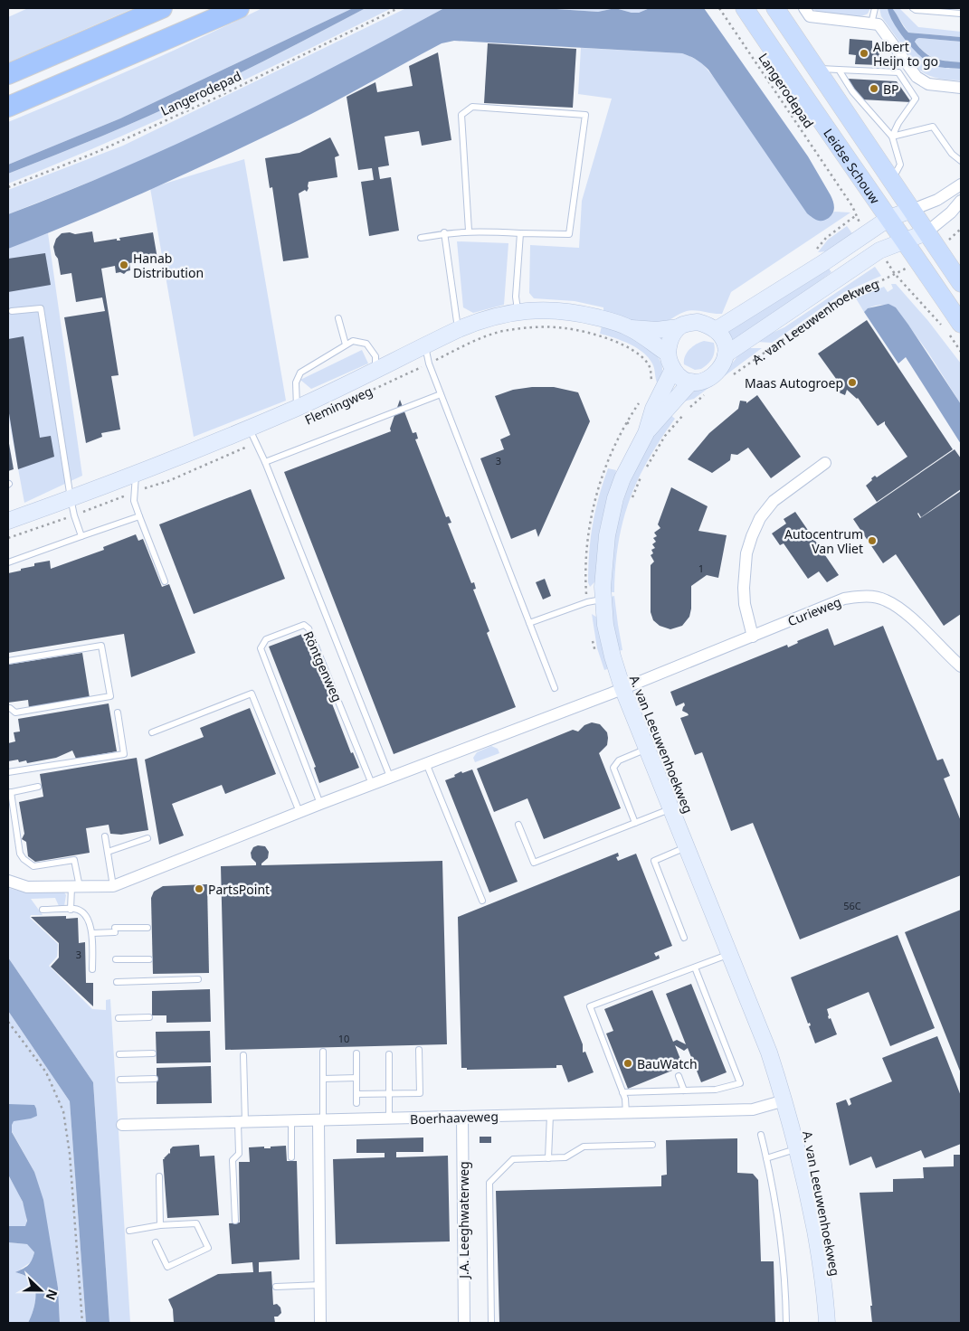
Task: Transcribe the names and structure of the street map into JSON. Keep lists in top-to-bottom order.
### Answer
{
  "streets": {
    "main road": ["Leidse Schouw"],
    "street": [
      "A. van Leeuwenhoekweg",
      "Flemingweg",
      "Curieweg",
      "Boerhaaveweg",
      "J.A. Leeghwaterweg"
    ],
    "lane": ["Röntgenweg"],
    "path": ["Langerodepad"]
  },
  "crossings": [
    ["Leidse Schouw", "A. van Leeuwenhoekweg"],
    ["A. van Leeuwenhoekweg", "Flemingweg"],
    ["A. van Leeuwenhoekweg", "Curieweg"],
    ["A. van Leeuwenhoekweg", "Boerhaaveweg"],
    ["Boerhaaveweg", "J.A. Leeghwaterweg"]
  ],
  "places": [
    "Albert Heijn to go",
    "BP",
    "Hanab Distribution",
    "Maas Autogroep",
    "Autocentrum Van Vliet",
    "PartsPoint",
    "BauWatch"
  ],
  "house_numbers": [
    "3",
    "1",
    "56C",
    "3",
    "10"
  ],
  "north": "right"
}
